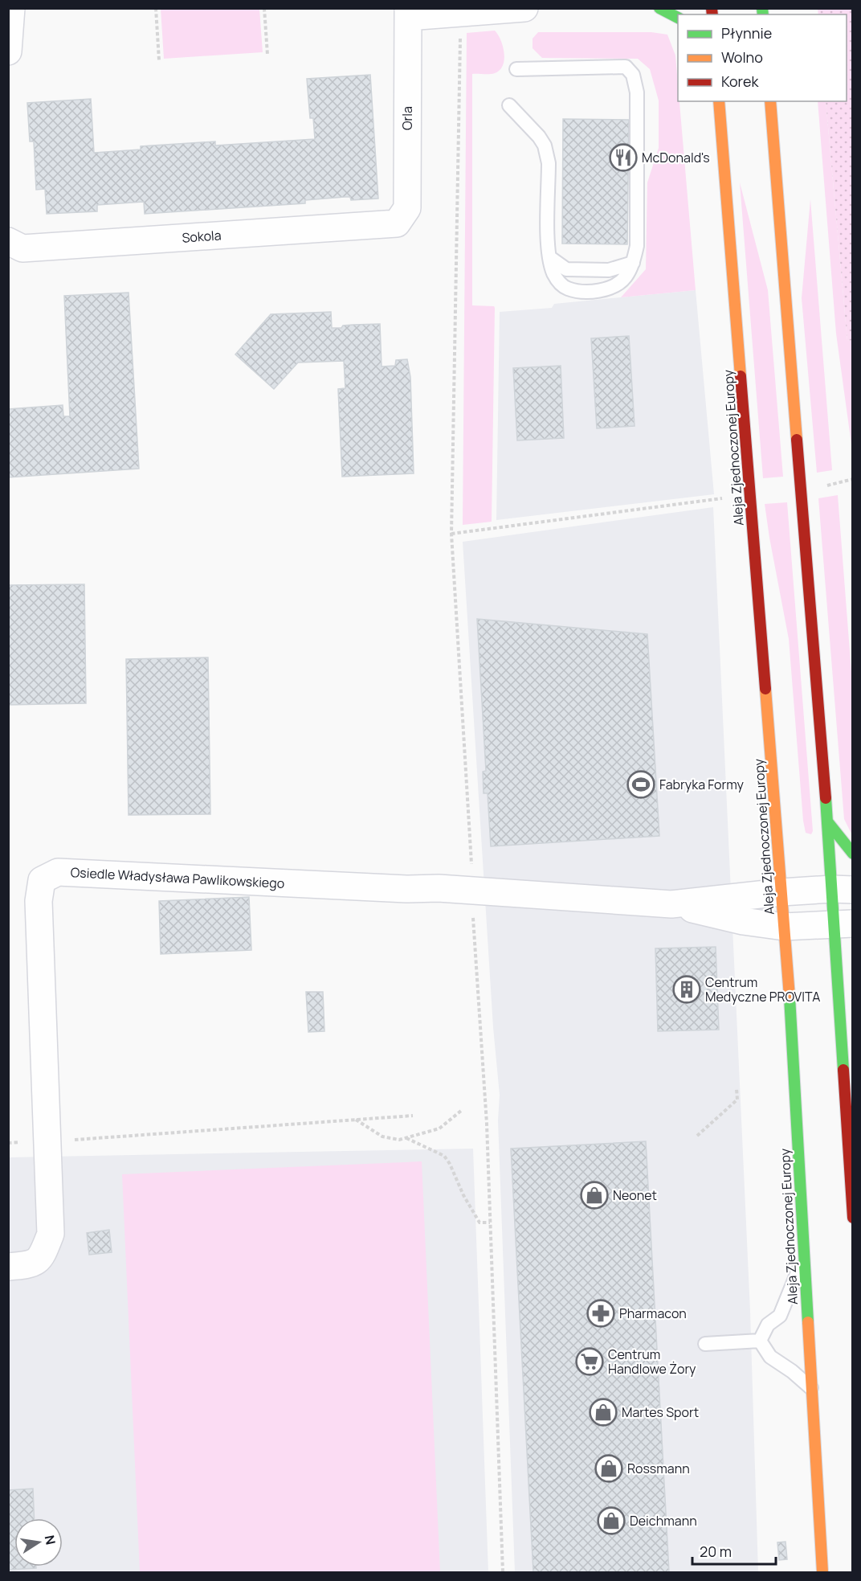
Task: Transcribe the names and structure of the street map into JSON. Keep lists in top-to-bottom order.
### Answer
{
  "streets": {
    "main road": ["Aleja Zjednoczonej Europy"],
    "street": ["Orla", "Sokola", "Osiedle Władysława Pawlikowskiego"]
  },
  "crossings": [
    ["Orla", "Sokola"],
    ["Aleja Zjednoczonej Europy", "Osiedle Władysława Pawlikowskiego"]
  ],
  "places": {
    "restaurant": ["McDonald's"],
    "sports": ["Fabryka Formy"],
    "building": ["Centrum Medyczne PROVITA"],
    "shop": [
      "Neonet",
      "Martes Sport",
      "Rossmann",
      "Deichmann"
    ],
    "pharmacy": ["Pharmacon"],
    "supermarket": ["Centrum Handlowe Żory"]
  },
  "legend": ["Płynnie", "Wolno", "Korek"],
  "scale_bar": "20 m",
  "north": "right"
}
